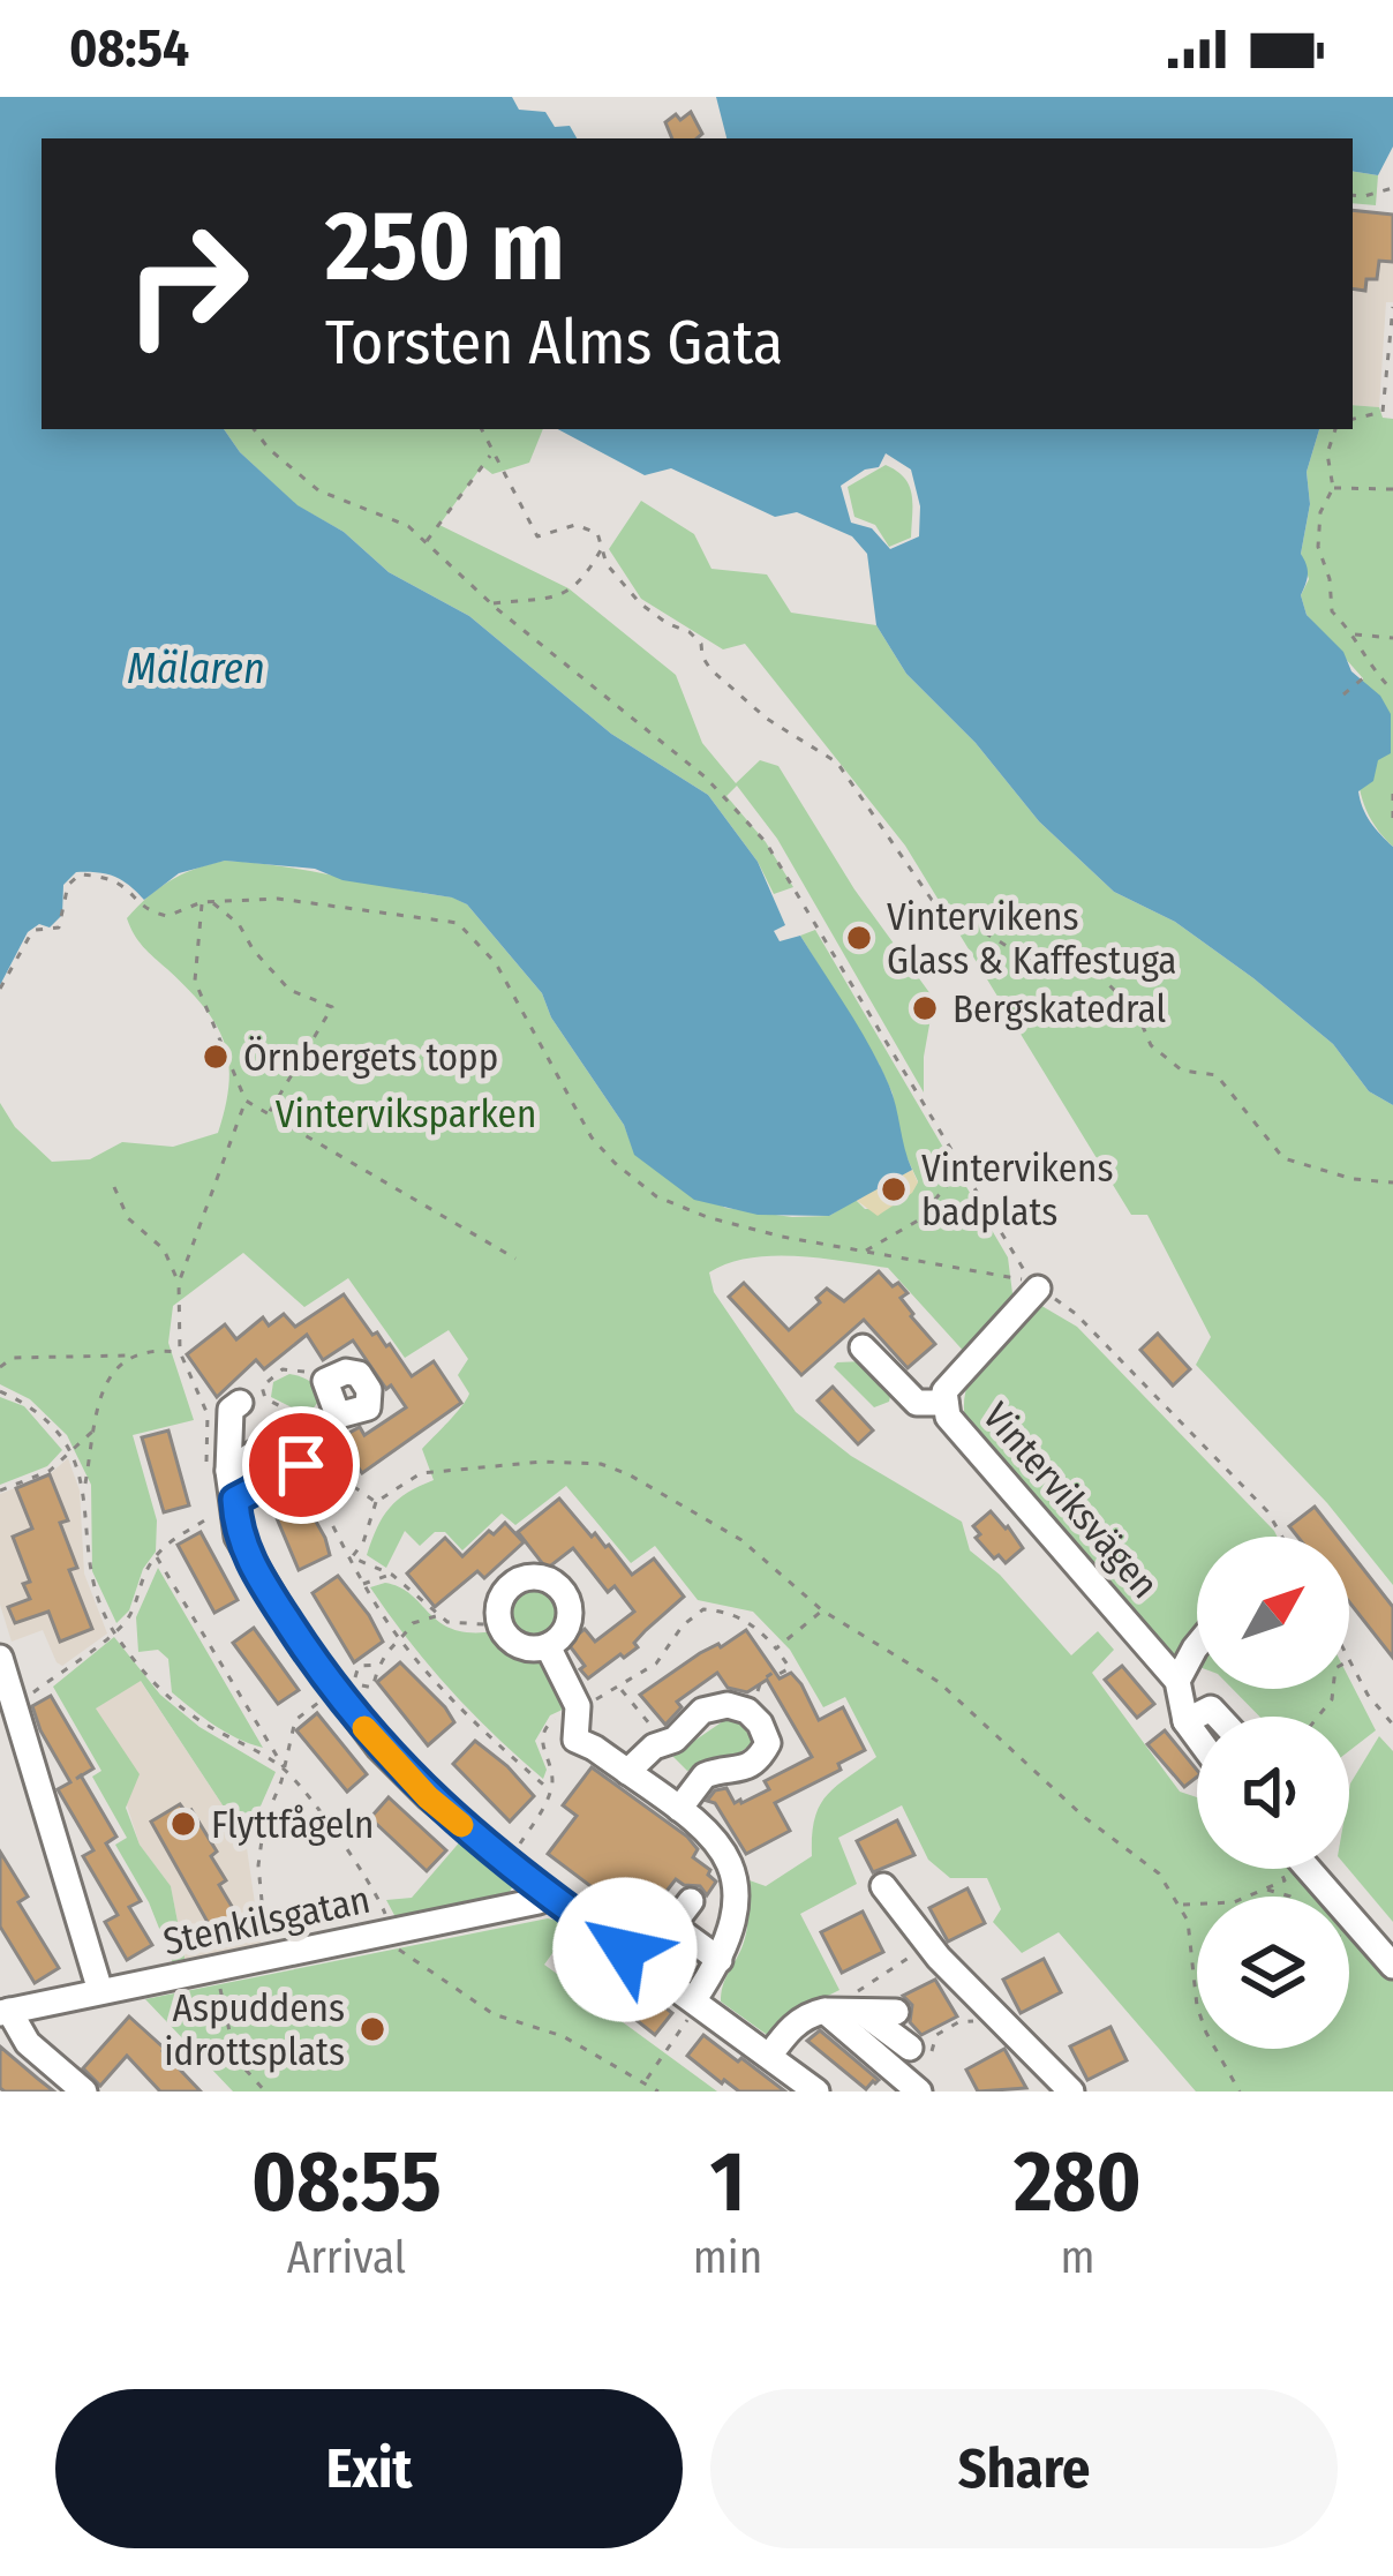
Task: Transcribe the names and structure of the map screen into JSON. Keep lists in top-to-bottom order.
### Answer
{
  "streets": {
    "street": ["Vinterviksvägen", "Stenkilsgatan"]
  },
  "water": ["Mälaren"],
  "parks": ["Vinterviksparken"],
  "places": [
    "Vintervikens Glass & Kaffestuga",
    "Bergskatedral",
    "Örnbergets topp",
    "Vintervikens badplats",
    "Flyttfågeln",
    "Aspuddens idrottsplats"
  ],
  "north": "top right",
  "page": {
    "status": "08:54",
    "turn": ["250 m", "Torsten Alms Gata"],
    "eta": [
      "08:55",
      "Arrival",
      "1",
      "min",
      "280",
      "m"
    ],
    "buttons": ["Exit", "Share"]
  }
}
